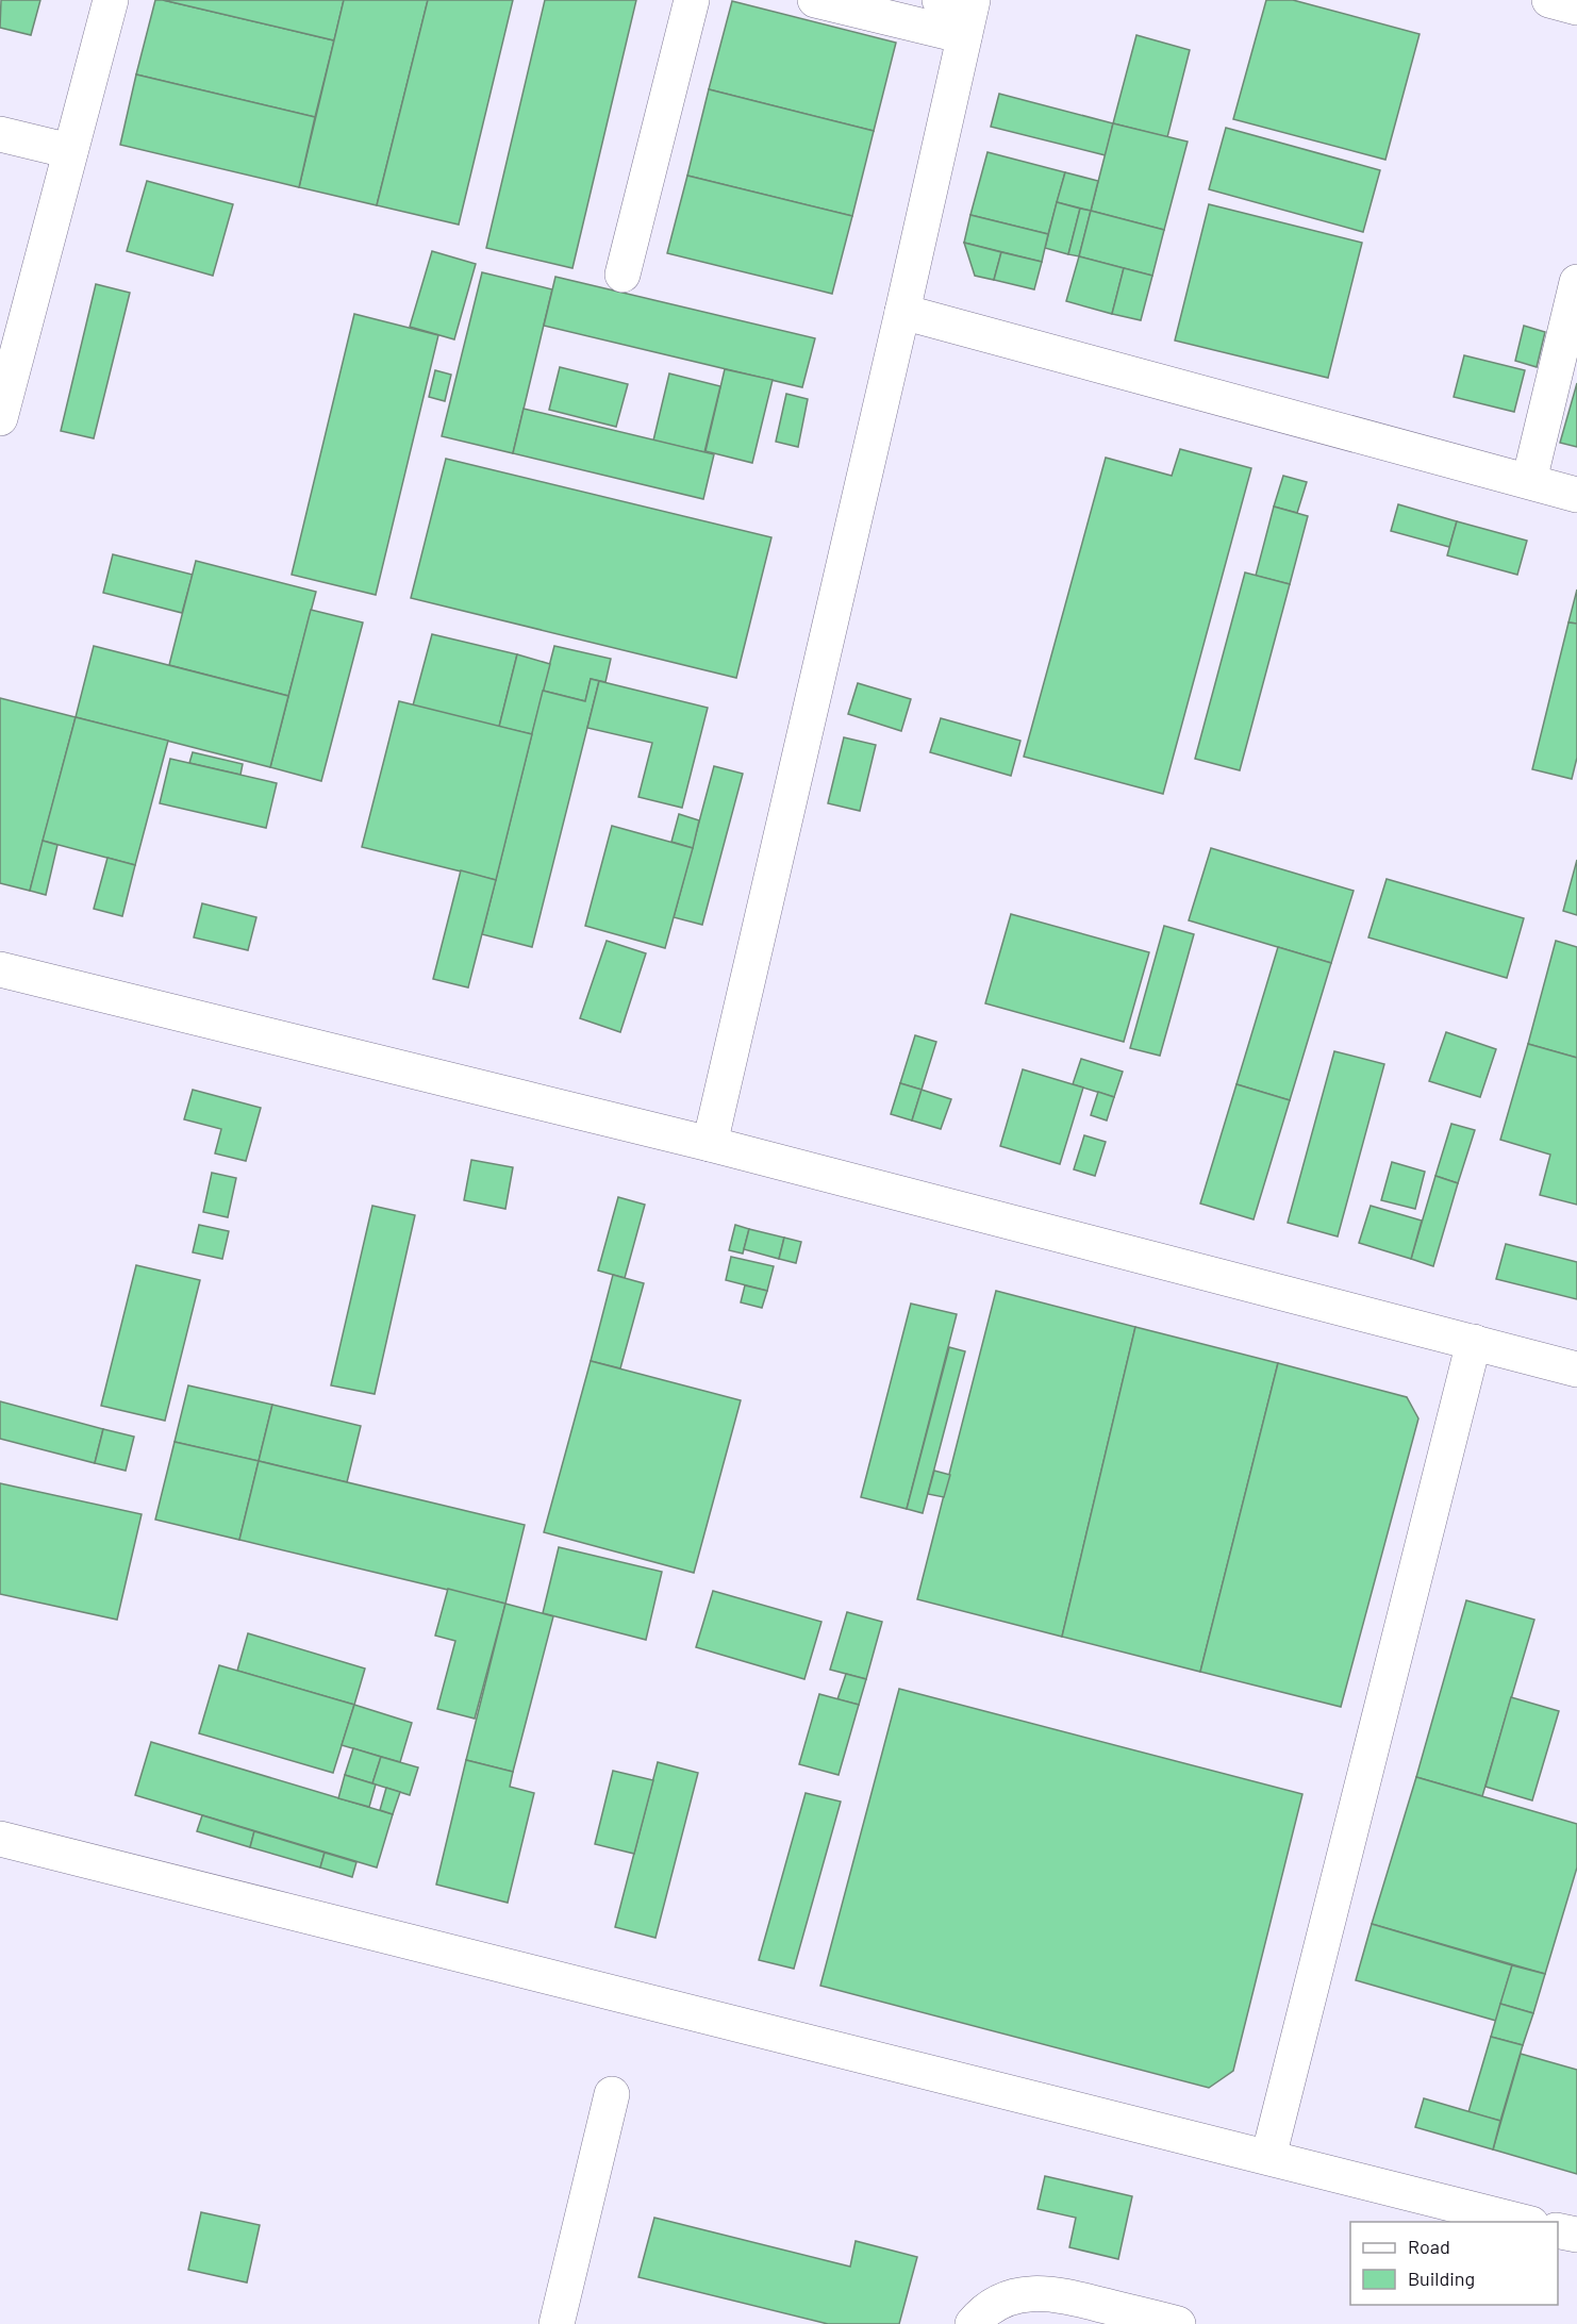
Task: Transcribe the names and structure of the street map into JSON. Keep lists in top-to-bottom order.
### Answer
{
  "legend": ["Road", "Building"]
}
